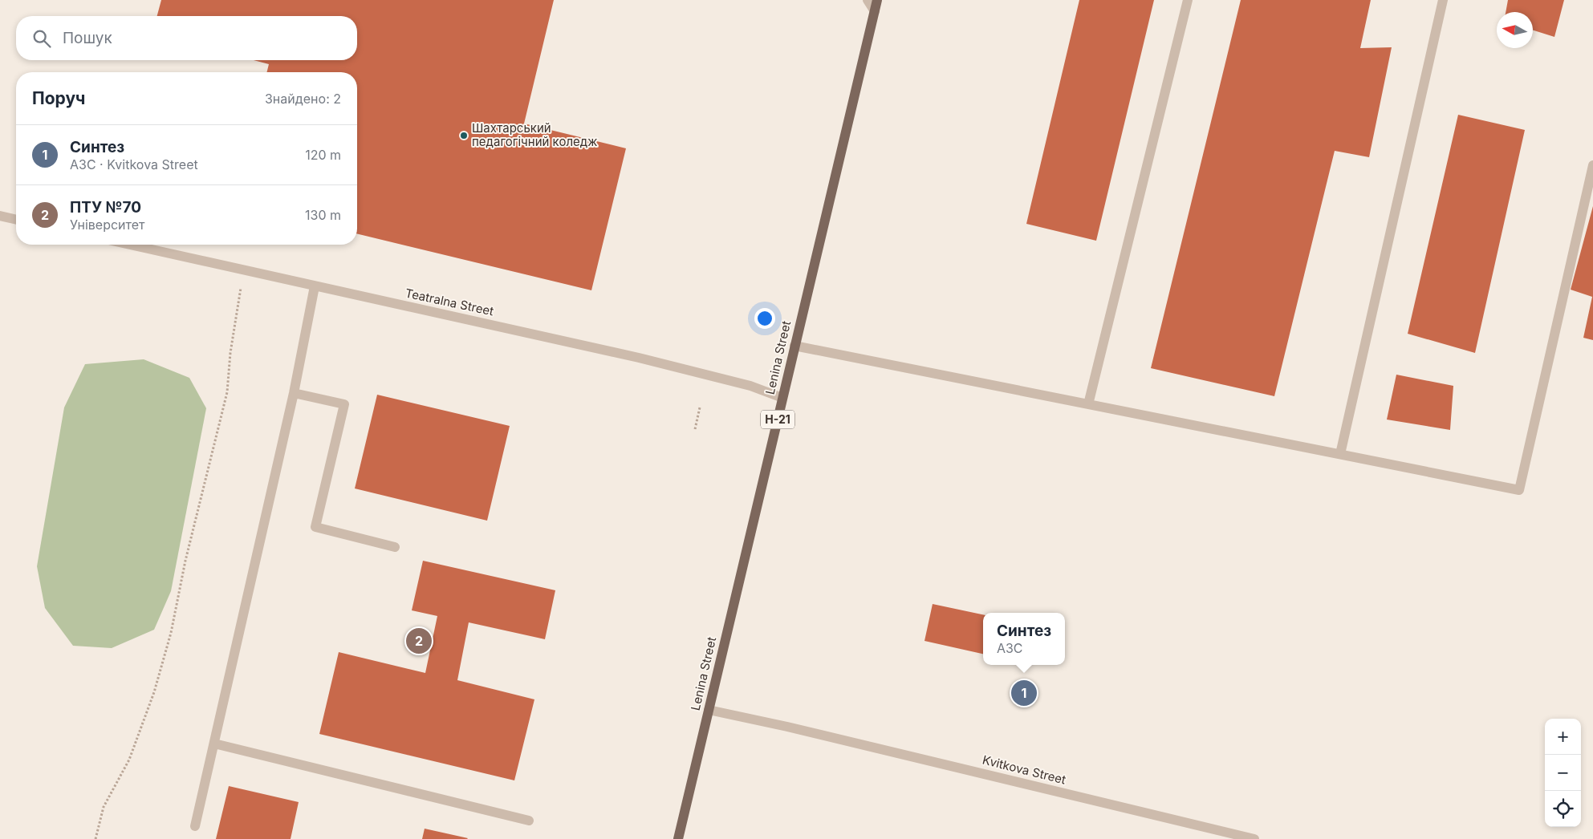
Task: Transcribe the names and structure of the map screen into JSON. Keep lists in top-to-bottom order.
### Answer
{
  "streets": {
    "main road": ["Lenina Street", "Н-21"],
    "street": ["Teatralna Street", "Kvitkova Street"]
  },
  "crossings": [
    ["Teatralna Street", "Lenina Street"],
    ["Lenina Street", "Kvitkova Street"]
  ],
  "places": ["Шахтарський педагогічний коледж"],
  "north": "left",
  "page": {
    "search": "Пошук",
    "heading": ["Поруч", "Знайдено: 2"],
    "list": [
      {
        "mark": "1",
        "name": "Синтез",
        "note": "АЗС · Kvitkova Street",
        "value": "120 m"
      },
      {
        "mark": "2",
        "name": "ПТУ №70",
        "note": "Університет",
        "value": "130 m"
      }
    ],
    "popup": ["Синтез", "АЗС"],
    "pins": ["2", "1"],
    "map_buttons": ["+", "−"]
  }
}
